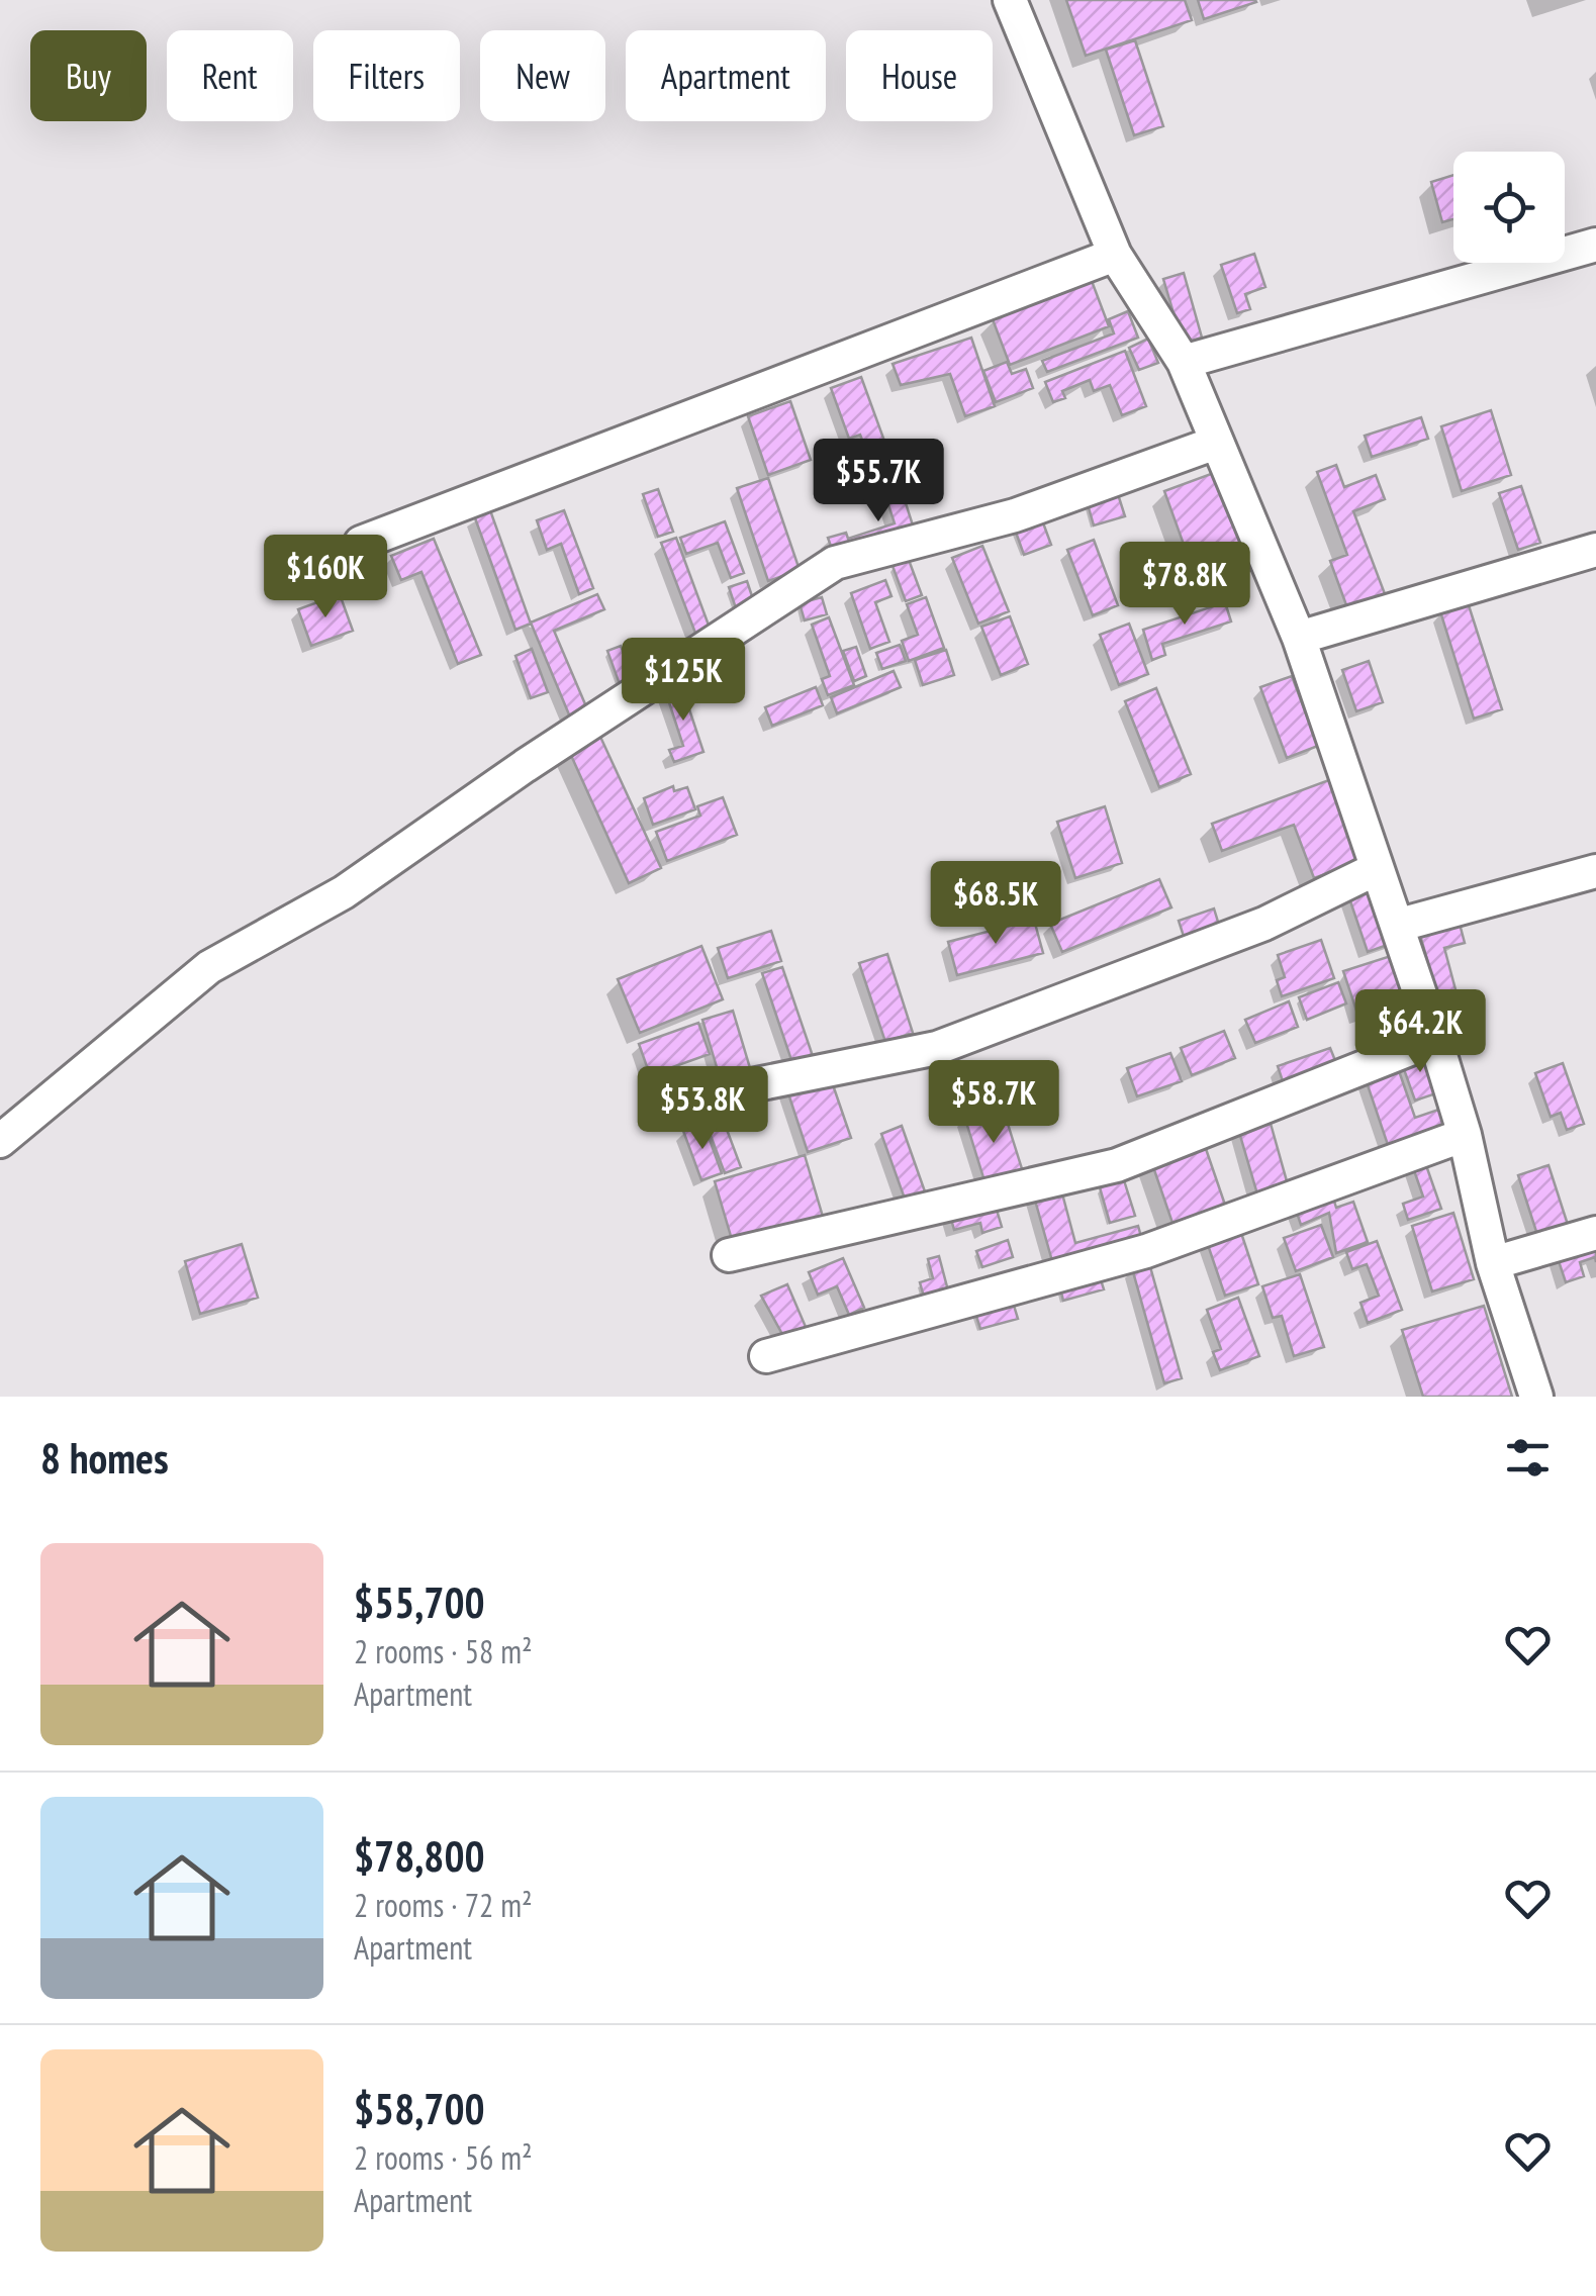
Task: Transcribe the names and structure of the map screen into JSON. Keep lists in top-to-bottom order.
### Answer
{
  "page": {
    "chip": [
      "Buy",
      "Rent",
      "Filters",
      "New",
      "Apartment",
      "House"
    ],
    "price": [
      "$55.7K",
      "$160K",
      "$78.8K",
      "$125K",
      "$68.5K",
      "$64.2K",
      "$58.7K",
      "$53.8K"
    ],
    "heading": "8 homes",
    "list": [
      {
        "name": "$55,700",
        "note": "2 rooms · 58 m² · Apartment"
      },
      {
        "name": "$78,800",
        "note": "2 rooms · 72 m² · Apartment"
      },
      {
        "name": "$58,700",
        "note": "2 rooms · 56 m² · Apartment"
      }
    ]
  }
}
